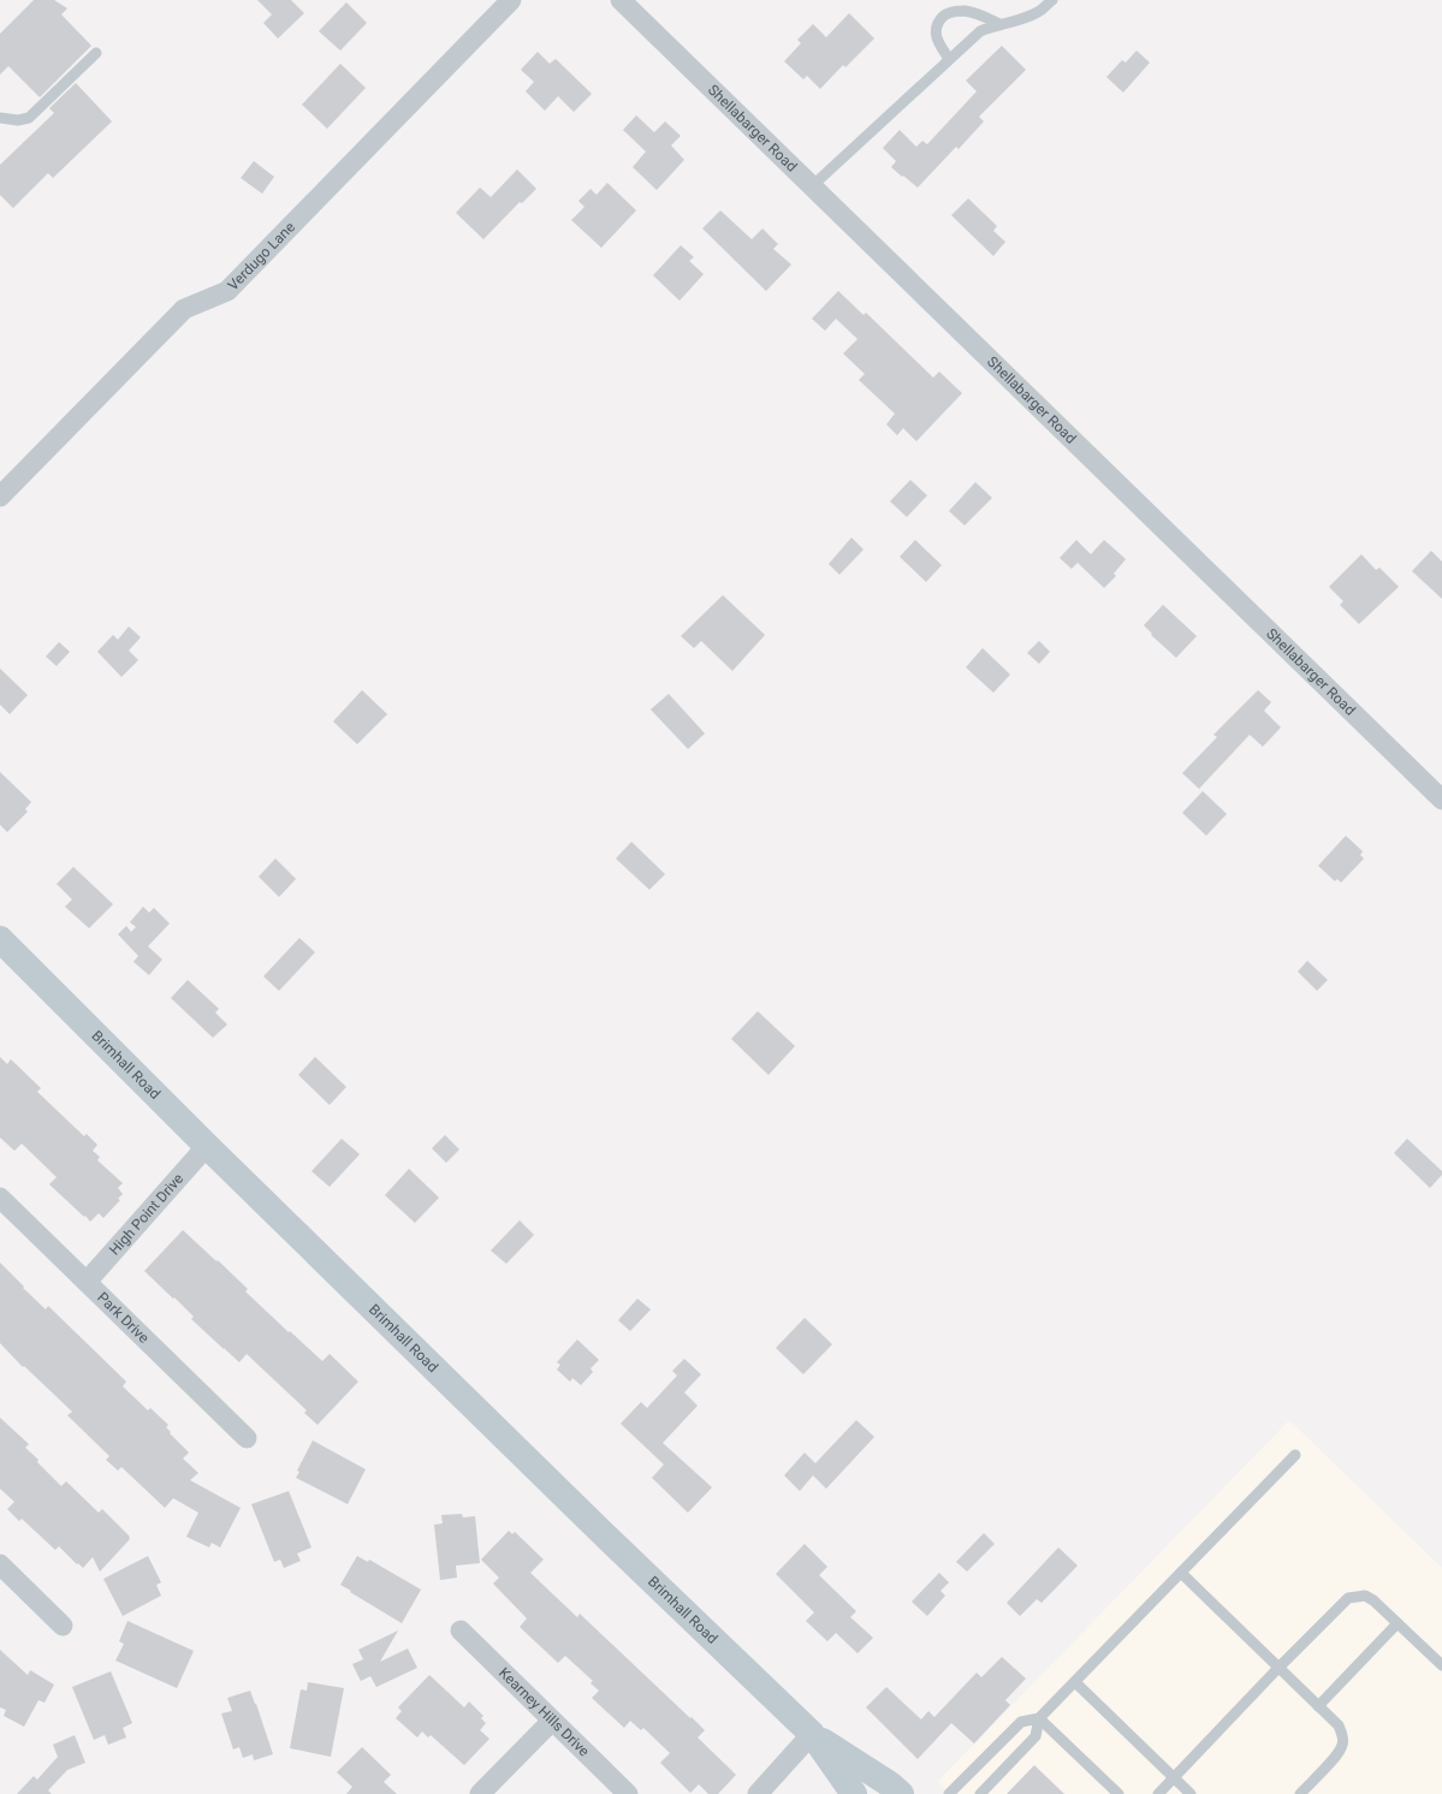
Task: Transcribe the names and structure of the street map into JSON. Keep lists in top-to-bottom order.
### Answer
{
  "streets": {
    "street": [
      "Shellabarger Road",
      "Verdugo Lane",
      "Brimhall Road",
      "High Point Drive",
      "Park Drive",
      "Kearney Hills Drive"
    ]
  },
  "crossings": [
    ["Brimhall Road", "High Point Drive"],
    ["High Point Drive", "Park Drive"]
  ]
}
